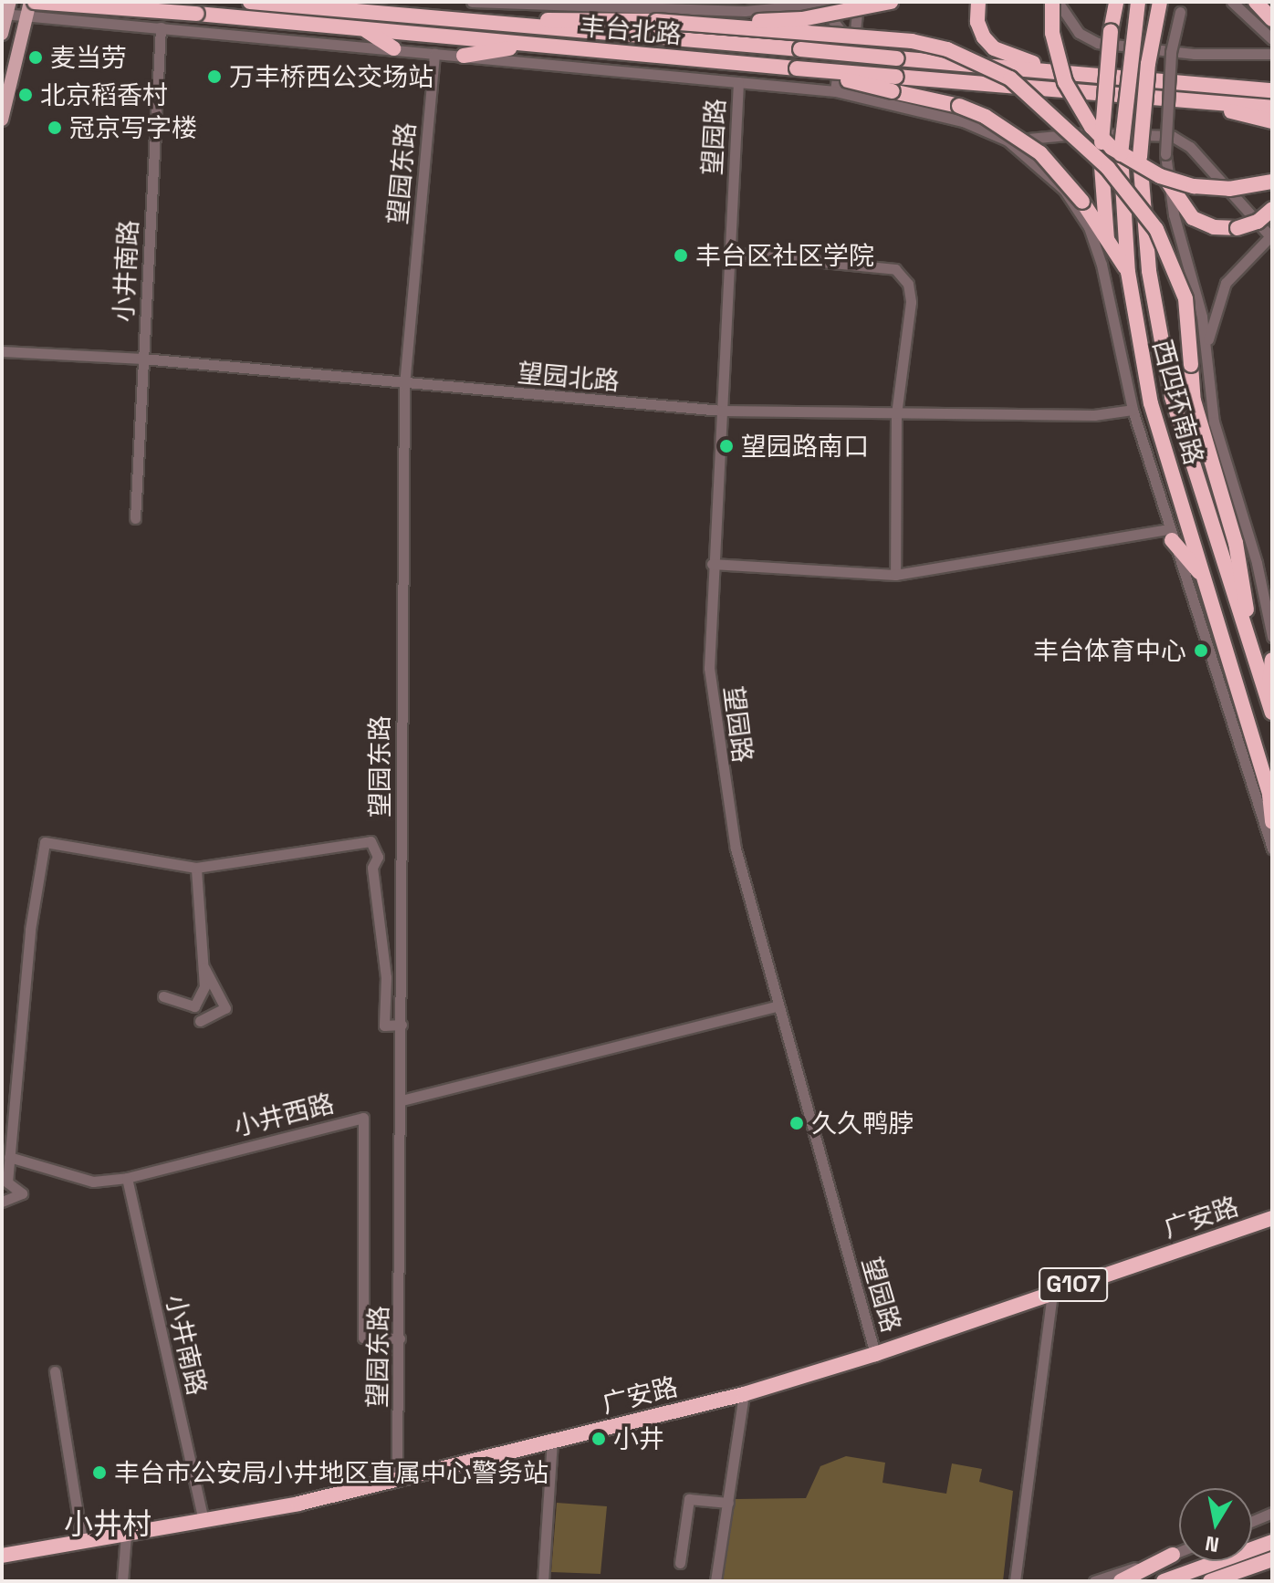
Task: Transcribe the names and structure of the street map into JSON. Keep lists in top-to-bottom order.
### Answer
{
  "streets": {
    "highway": [
      "丰台北路",
      "西四环南路",
      "广安路",
      "G107"
    ],
    "street": [
      "望园路",
      "望园东路",
      "小井南路",
      "望园北路",
      "小井西路"
    ]
  },
  "crossings": [
    ["丰台北路", "望园路"],
    ["丰台北路", "望园东路"],
    ["丰台北路", "小井南路"],
    ["丰台北路", "西四环南路"],
    ["望园路", "望园北路"],
    ["望园路", "广安路"],
    ["望园东路", "望园北路"],
    ["望园东路", "小井西路"],
    ["望园东路", "广安路"],
    ["小井南路", "望园北路"],
    ["小井南路", "小井西路"],
    ["小井南路", "广安路"],
    ["望园北路", "西四环南路"]
  ],
  "districts": ["小井村"],
  "places": [
    "麦当劳",
    "万丰桥西公交场站",
    "北京稻香村",
    "冠京写字楼",
    "丰台区社区学院",
    "望园路南口",
    "丰台体育中心",
    "久久鸭脖",
    "小井",
    "丰台市公安局小井地区直属中心警务站"
  ],
  "north": "bottom"
}
